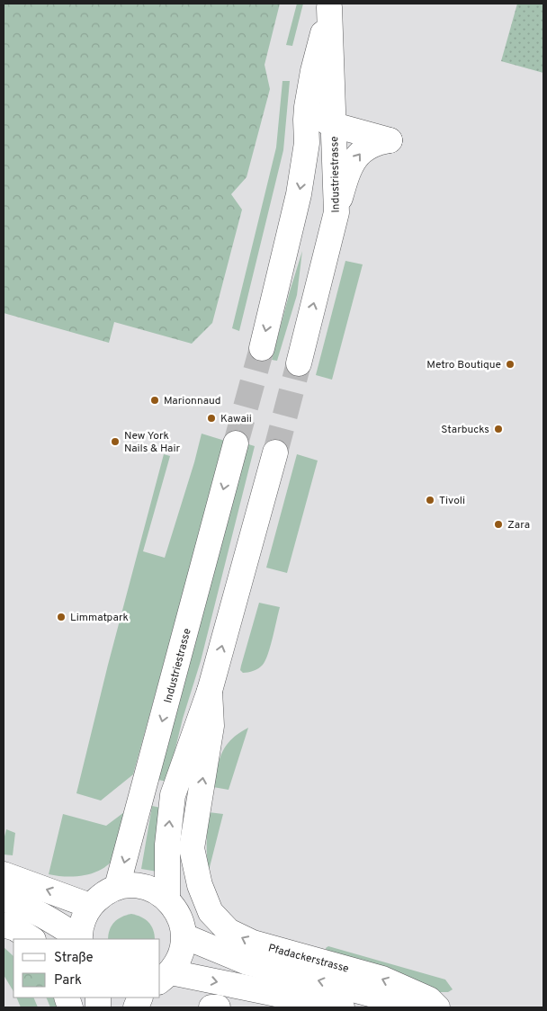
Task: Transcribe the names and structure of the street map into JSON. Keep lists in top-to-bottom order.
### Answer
{
  "streets": {
    "street": ["Industriestrasse", "Pfadackerstrasse"]
  },
  "one_way": ["Pfadackerstrasse"],
  "places": [
    "Metro Boutique",
    "Marionnaud",
    "Kawaii",
    "Starbucks",
    "New York Nails & Hair",
    "Tivoli",
    "Zara",
    "Limmatpark"
  ],
  "legend": ["Straße", "Park"]
}
